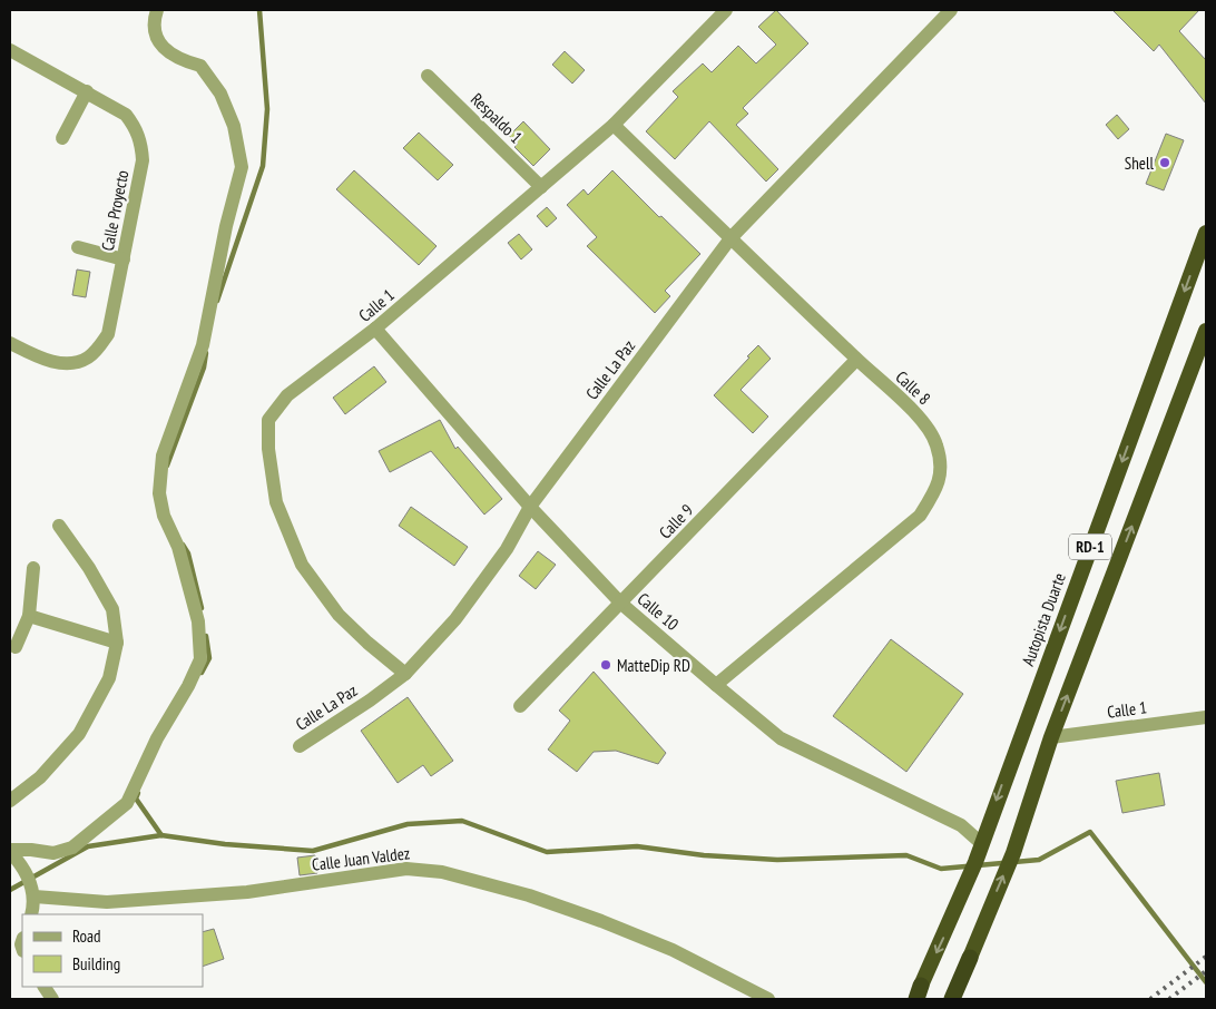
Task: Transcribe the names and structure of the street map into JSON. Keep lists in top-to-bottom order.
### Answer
{
  "streets": {
    "highway": ["RD-1", "Autopista Duarte"],
    "street": [
      "Respaldo 1",
      "Calle Proyecto",
      "Calle 1",
      "Calle La Paz",
      "Calle 8",
      "Calle 9",
      "Calle 10",
      "Calle Juan Valdez"
    ]
  },
  "crossings": [
    ["Respaldo 1", "Calle 1"],
    ["Calle 1", "Calle La Paz"],
    ["Calle 1", "Calle 8"],
    ["Calle 1", "RD-1"],
    ["Calle 1", "Calle 10"],
    ["Calle La Paz", "Calle 8"],
    ["Calle La Paz", "Calle 10"],
    ["Calle 8", "Calle 9"],
    ["Calle 8", "Calle 10"],
    ["Calle 9", "Calle 10"],
    ["Calle 10", "Autopista Duarte"]
  ],
  "places": ["Shell", "MatteDip RD"],
  "legend": ["Road", "Building"]
}
